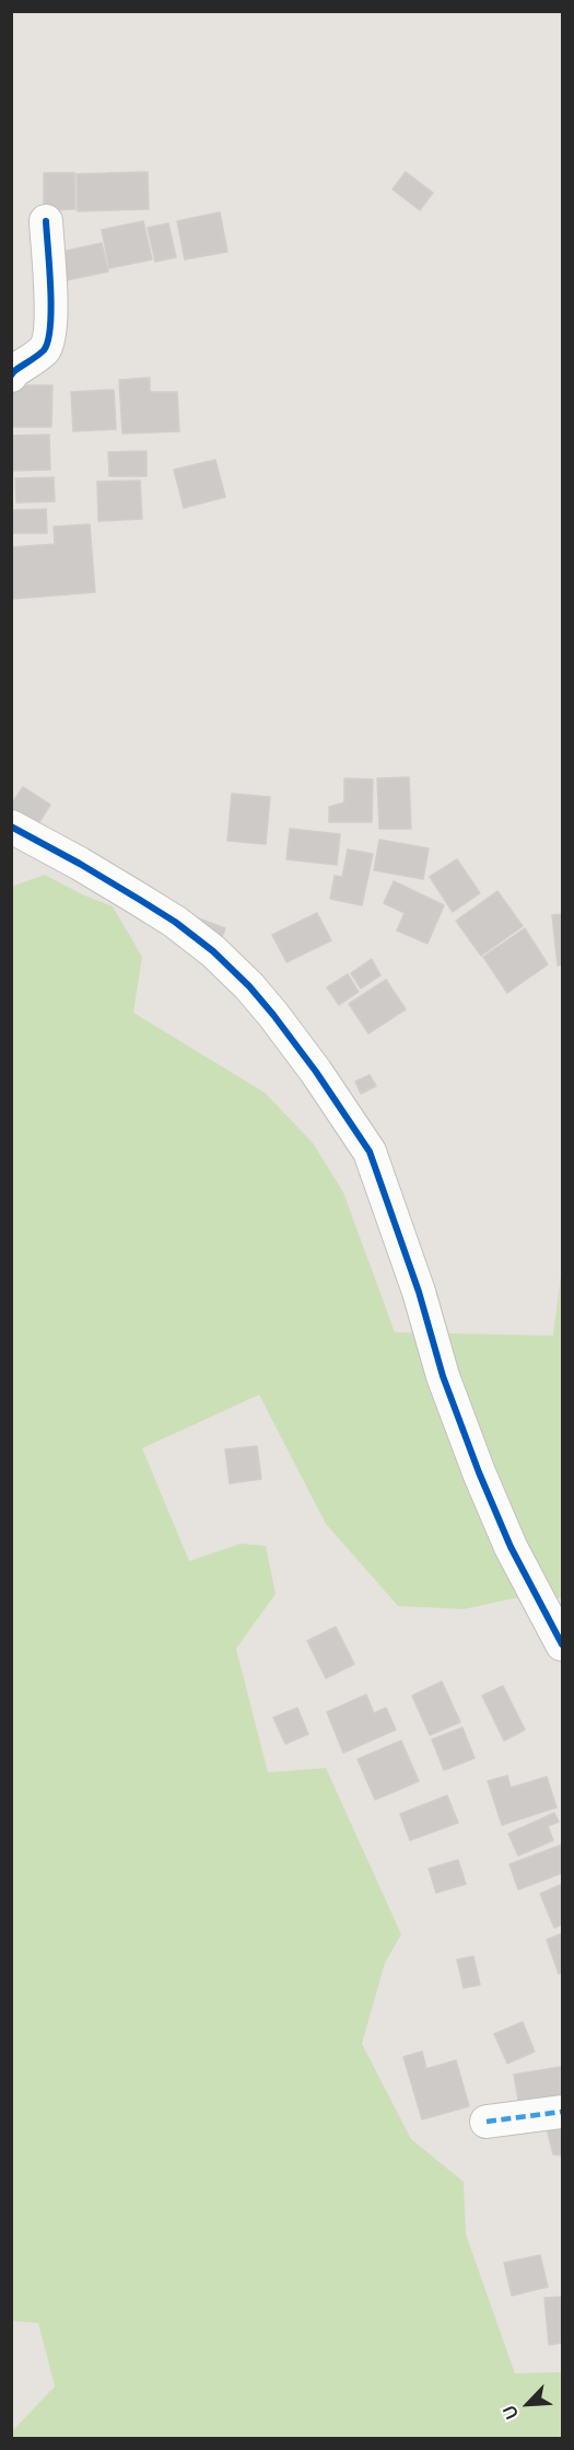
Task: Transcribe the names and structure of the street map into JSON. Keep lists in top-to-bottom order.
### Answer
{
  "north": "bottom left"
}
